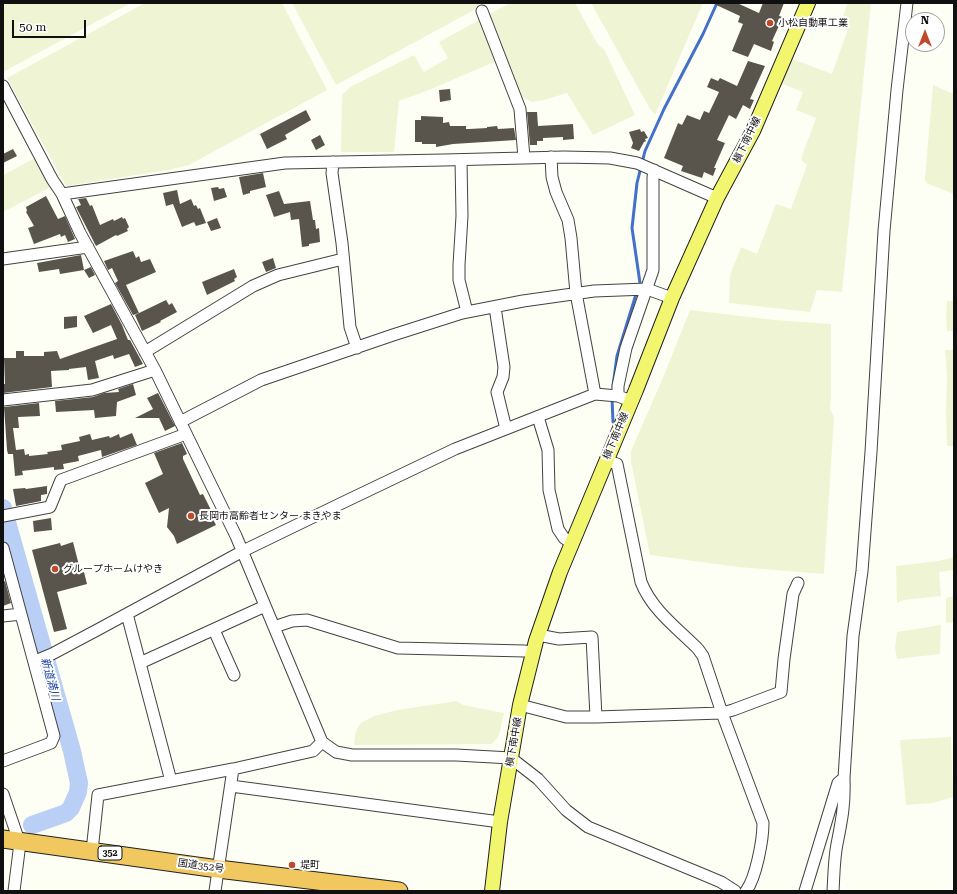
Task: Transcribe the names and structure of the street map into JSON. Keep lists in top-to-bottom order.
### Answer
{
  "streets": {
    "highway": ["352", "国道352号"],
    "main road": ["槇下南中線"]
  },
  "water": ["新道満川"],
  "places": [
    "小松自動車工業",
    "長岡市高齢者センター まきやま",
    "グループホームけやき",
    "堤町"
  ],
  "scale_bar": "50 m",
  "north": "top"
}
